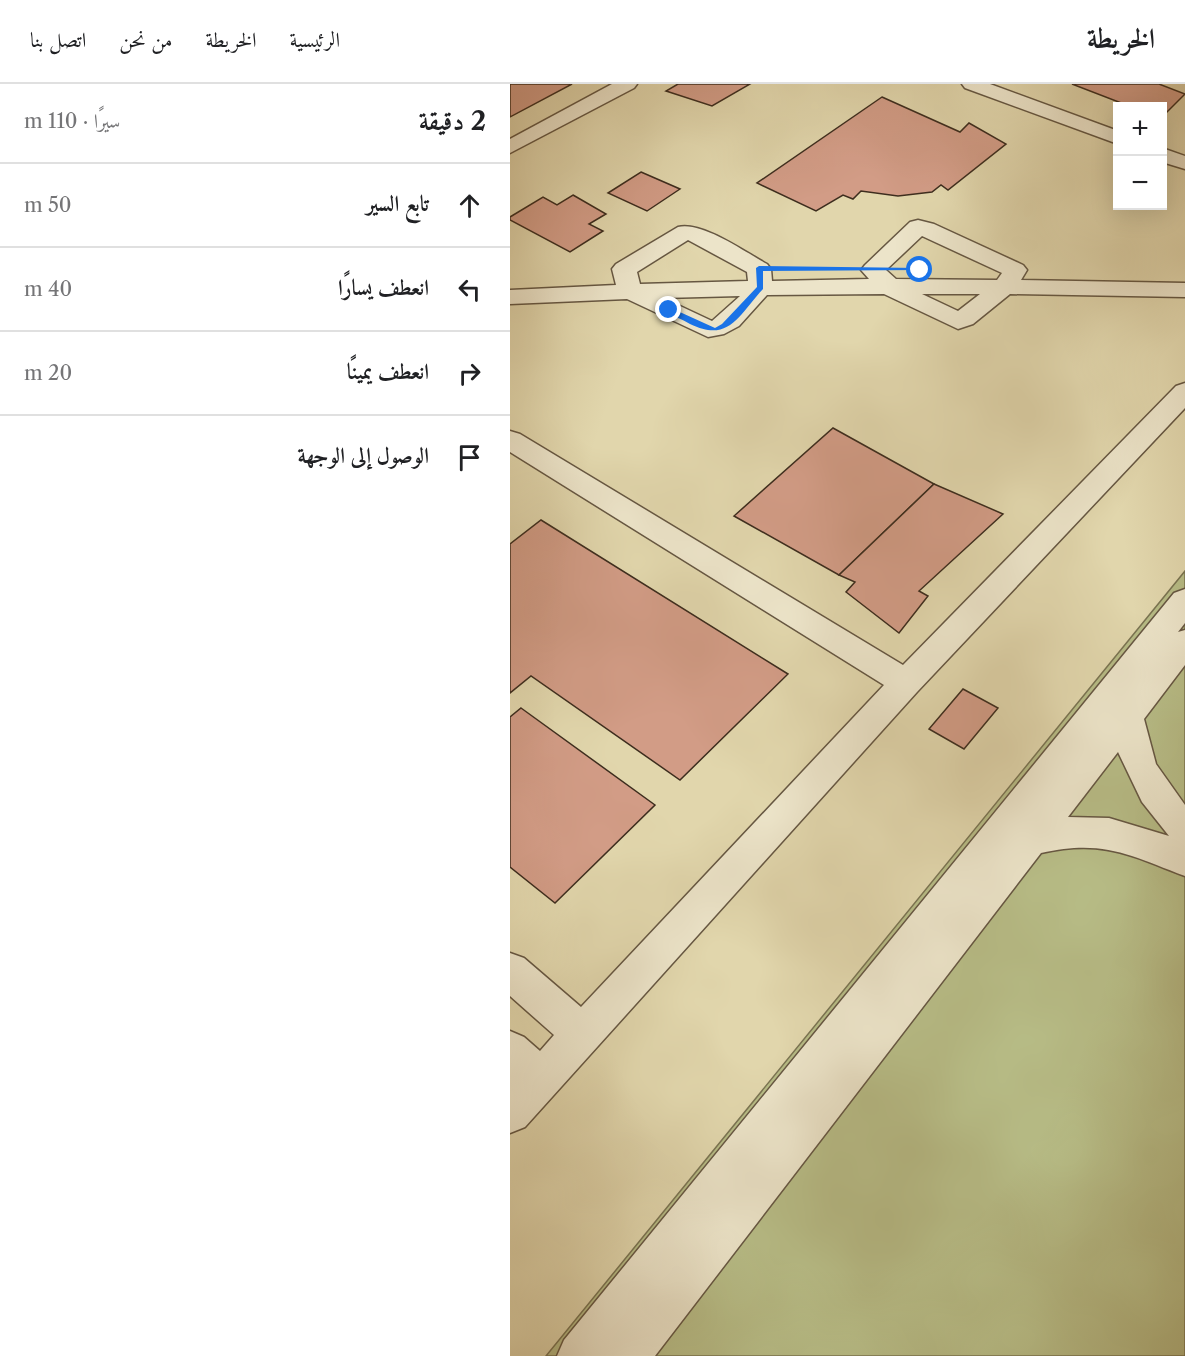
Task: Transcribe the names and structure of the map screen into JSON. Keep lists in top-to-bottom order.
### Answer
{
  "page": {
    "header": "الخريطة",
    "nav": [
      "الرئيسية",
      "الخريطة",
      "من نحن",
      "اتصل بنا"
    ],
    "heading": ["2 دقيقة", "سيرًا · 110 m"],
    "map_buttons": ["+", "−"],
    "list": [
      ["تابع السير", "50 m"],
      ["انعطف يسارًا", "40 m"],
      ["انعطف يمينًا", "20 m"],
      "الوصول إلى الوجهة"
    ]
  }
}
